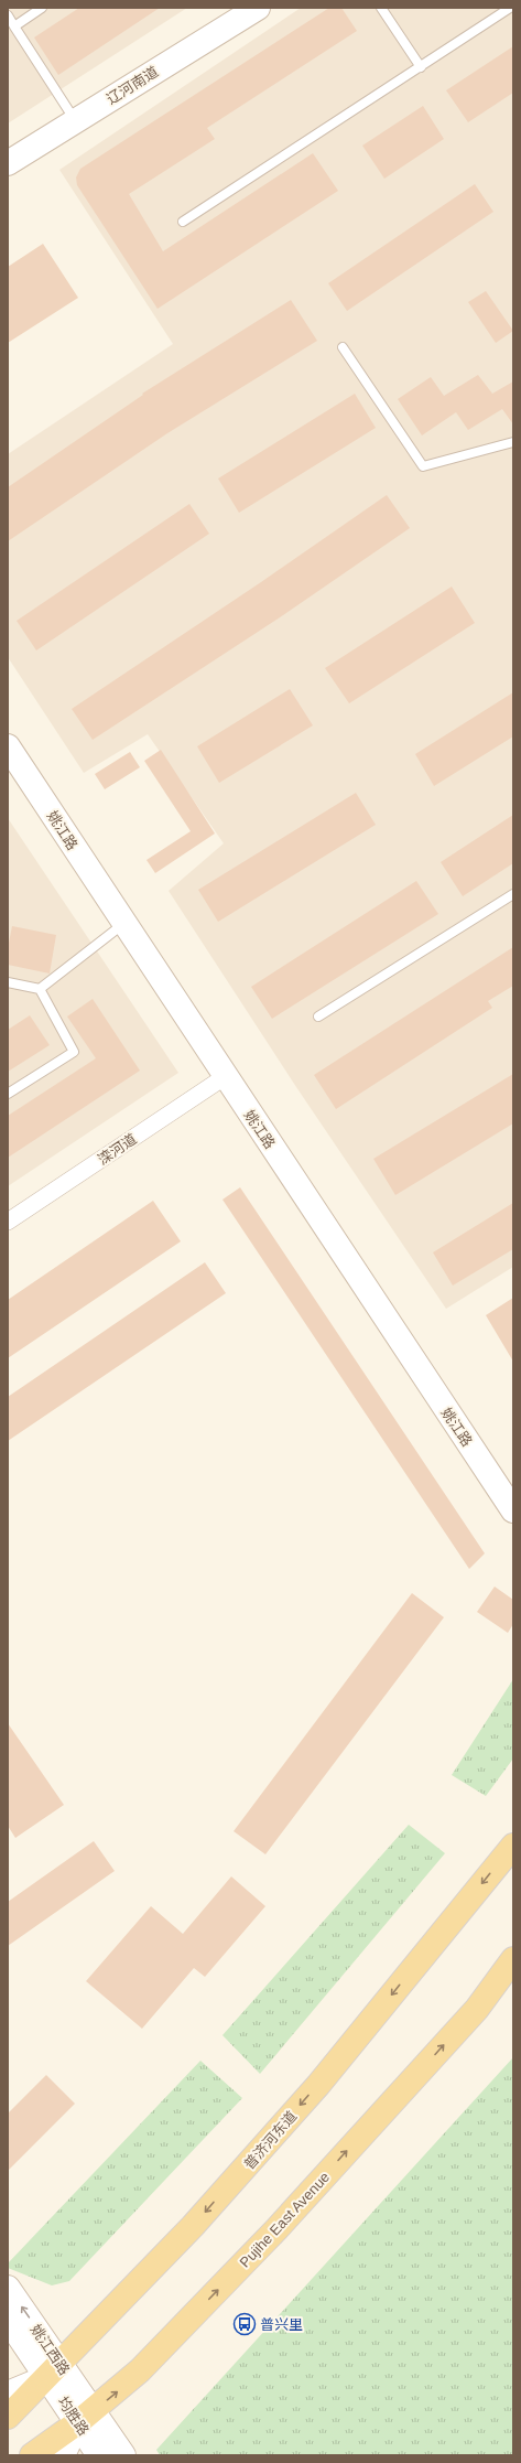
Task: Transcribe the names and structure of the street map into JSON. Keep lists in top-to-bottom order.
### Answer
{
  "streets": {
    "main road": ["普济河东道", "Pujihe East Avenue"],
    "street": [
      "辽河南道",
      "姚江路",
      "滦河道",
      "姚江西路",
      "均胜路"
    ]
  },
  "crossings": [
    ["姚江路", "滦河道"],
    ["普济河东道", "姚江西路"],
    ["普济河东道", "均胜路"],
    ["Pujihe East Avenue", "均胜路"],
    ["姚江西路", "均胜路"]
  ],
  "one_way": ["普济河东道", "Pujihe East Avenue"],
  "places": {
    "bus stop": ["普兴里"]
  }
}
